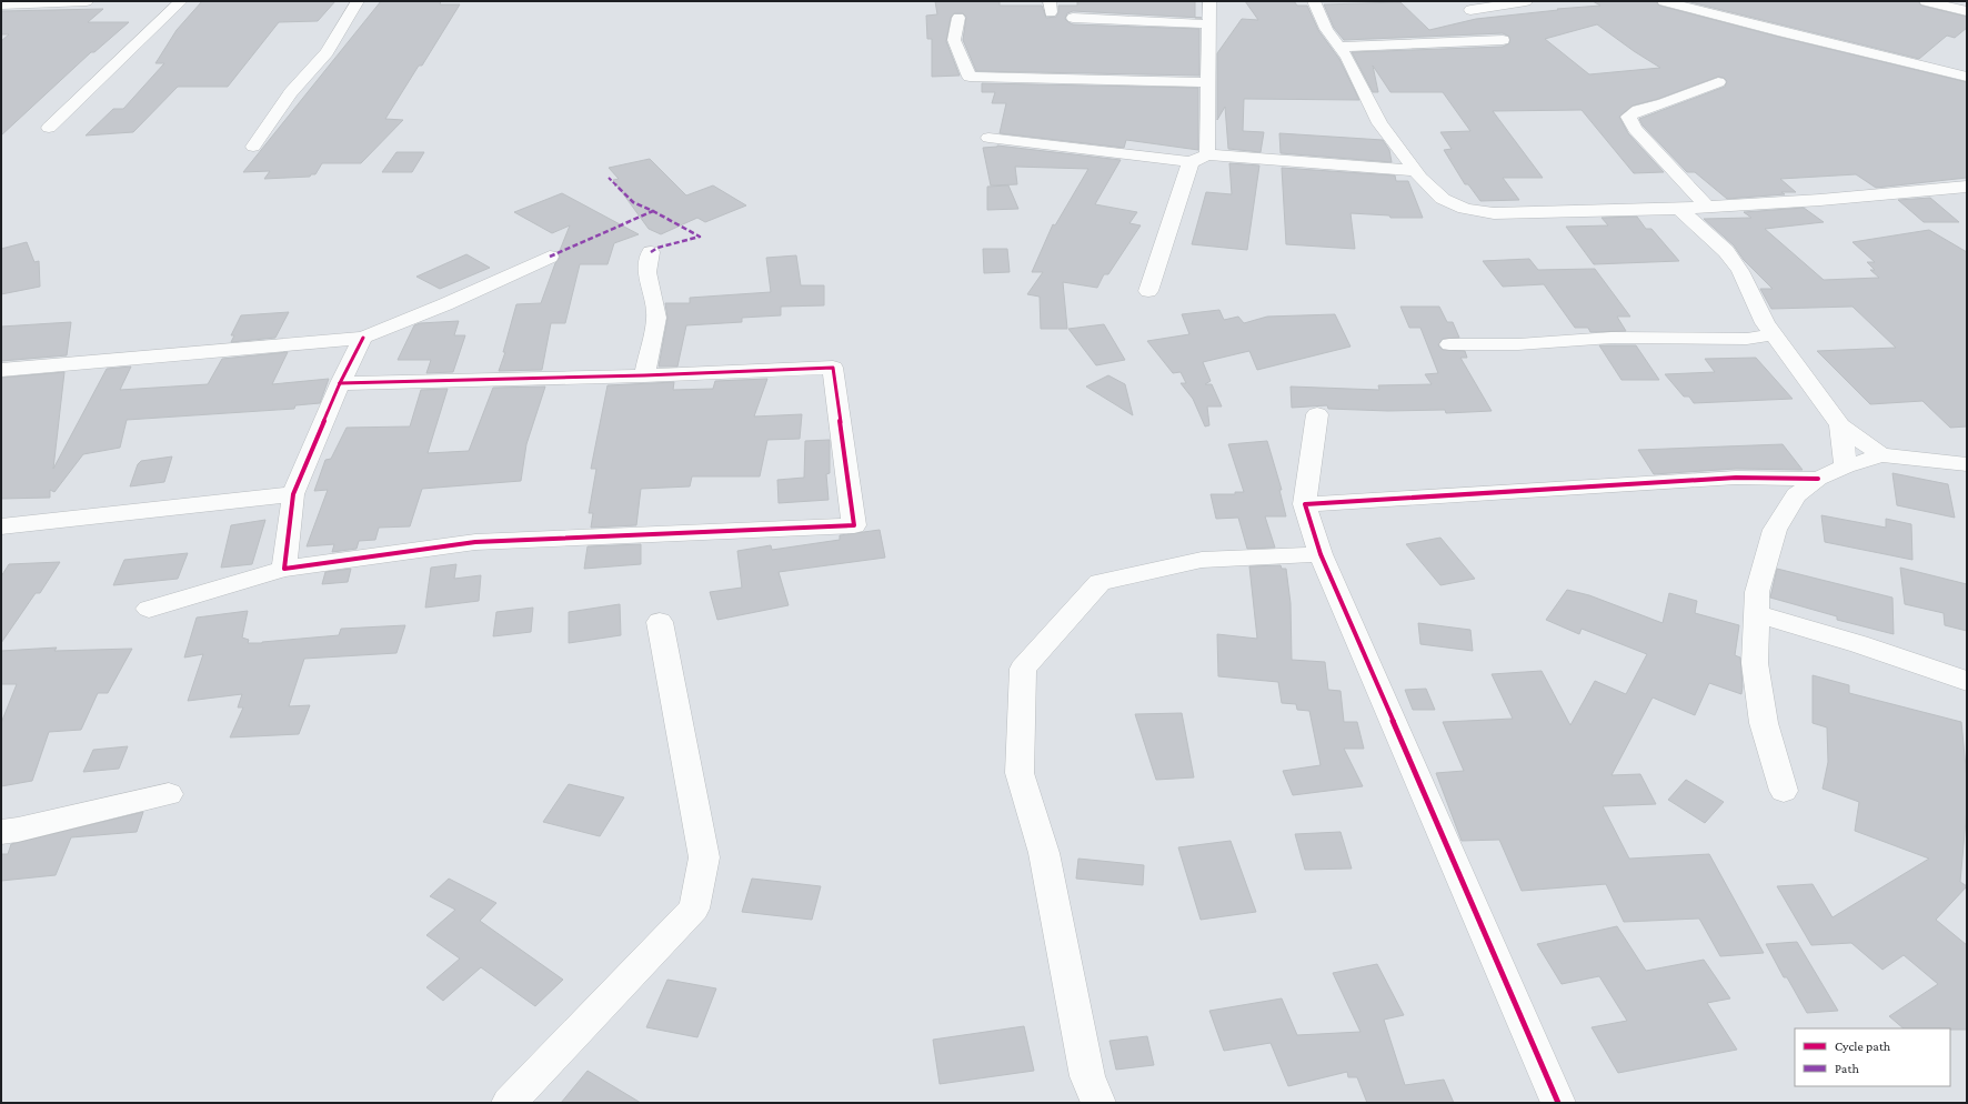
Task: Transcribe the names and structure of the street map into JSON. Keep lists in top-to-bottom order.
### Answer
{
  "legend": ["Cycle path", "Path"]
}
